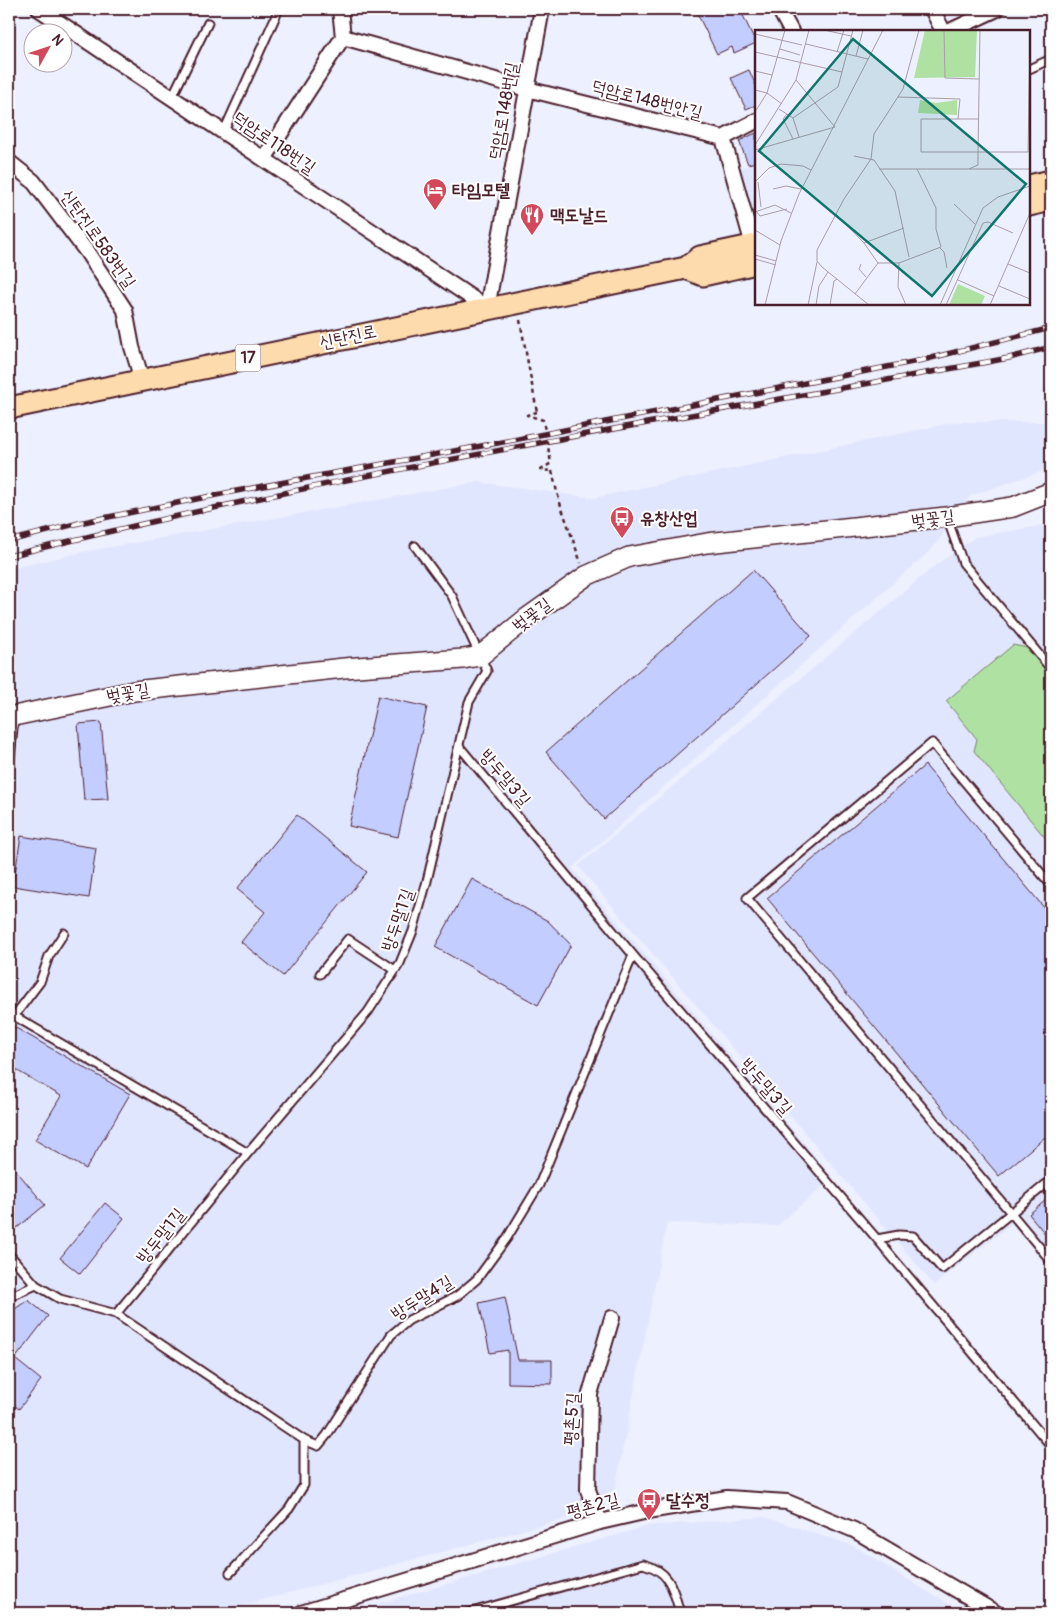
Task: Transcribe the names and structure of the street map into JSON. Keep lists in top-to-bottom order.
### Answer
{
  "streets": {
    "main road": ["신탄진로", "17"],
    "street": [
      "덕암로148번안길",
      "덕암로148번길",
      "덕암로118번길",
      "신탄진로583번길",
      "벚꽃길",
      "평촌5길",
      "평촌2길"
    ],
    "lane": ["방두말3길", "방두말1길", "방두말4길"]
  },
  "crossings": [
    ["덕암로148번안길", "덕암로148번길"],
    ["덕암로148번길", "덕암로118번길"],
    ["덕암로148번길", "신탄진로"],
    ["덕암로118번길", "신탄진로"],
    ["신탄진로583번길", "신탄진로"],
    ["벚꽃길", "방두말1길"],
    ["방두말3길", "방두말1길"],
    ["방두말3길", "방두말4길"],
    ["평촌5길", "평촌2길"]
  ],
  "places": {
    "hotel": ["타임모텔"],
    "restaurant": ["맥도날드"],
    "bus stop": ["유창산업", "달수정"]
  },
  "north": "top right"
}
